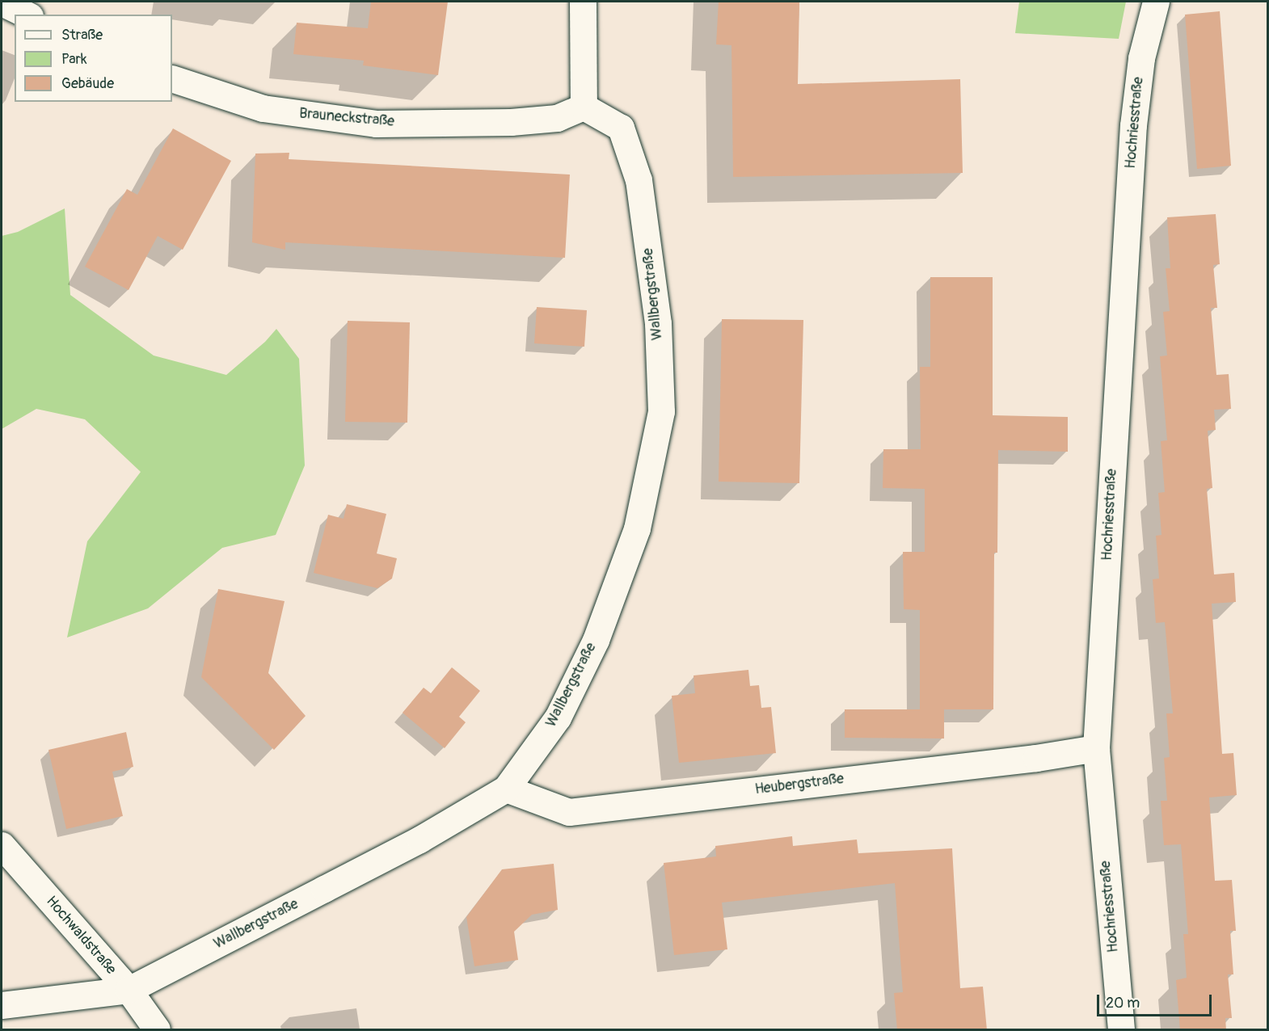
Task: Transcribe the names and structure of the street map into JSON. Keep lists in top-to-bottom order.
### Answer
{
  "streets": {
    "street": [
      "Brauneckstraße",
      "Hochriesstraße",
      "Wallbergstraße",
      "Heubergstraße",
      "Hochwaldstraße"
    ]
  },
  "crossings": [
    ["Brauneckstraße", "Wallbergstraße"],
    ["Hochriesstraße", "Heubergstraße"],
    ["Wallbergstraße", "Heubergstraße"],
    ["Wallbergstraße", "Hochwaldstraße"]
  ],
  "legend": ["Straße", "Park", "Gebäude"],
  "scale_bar": "20 m"
}
